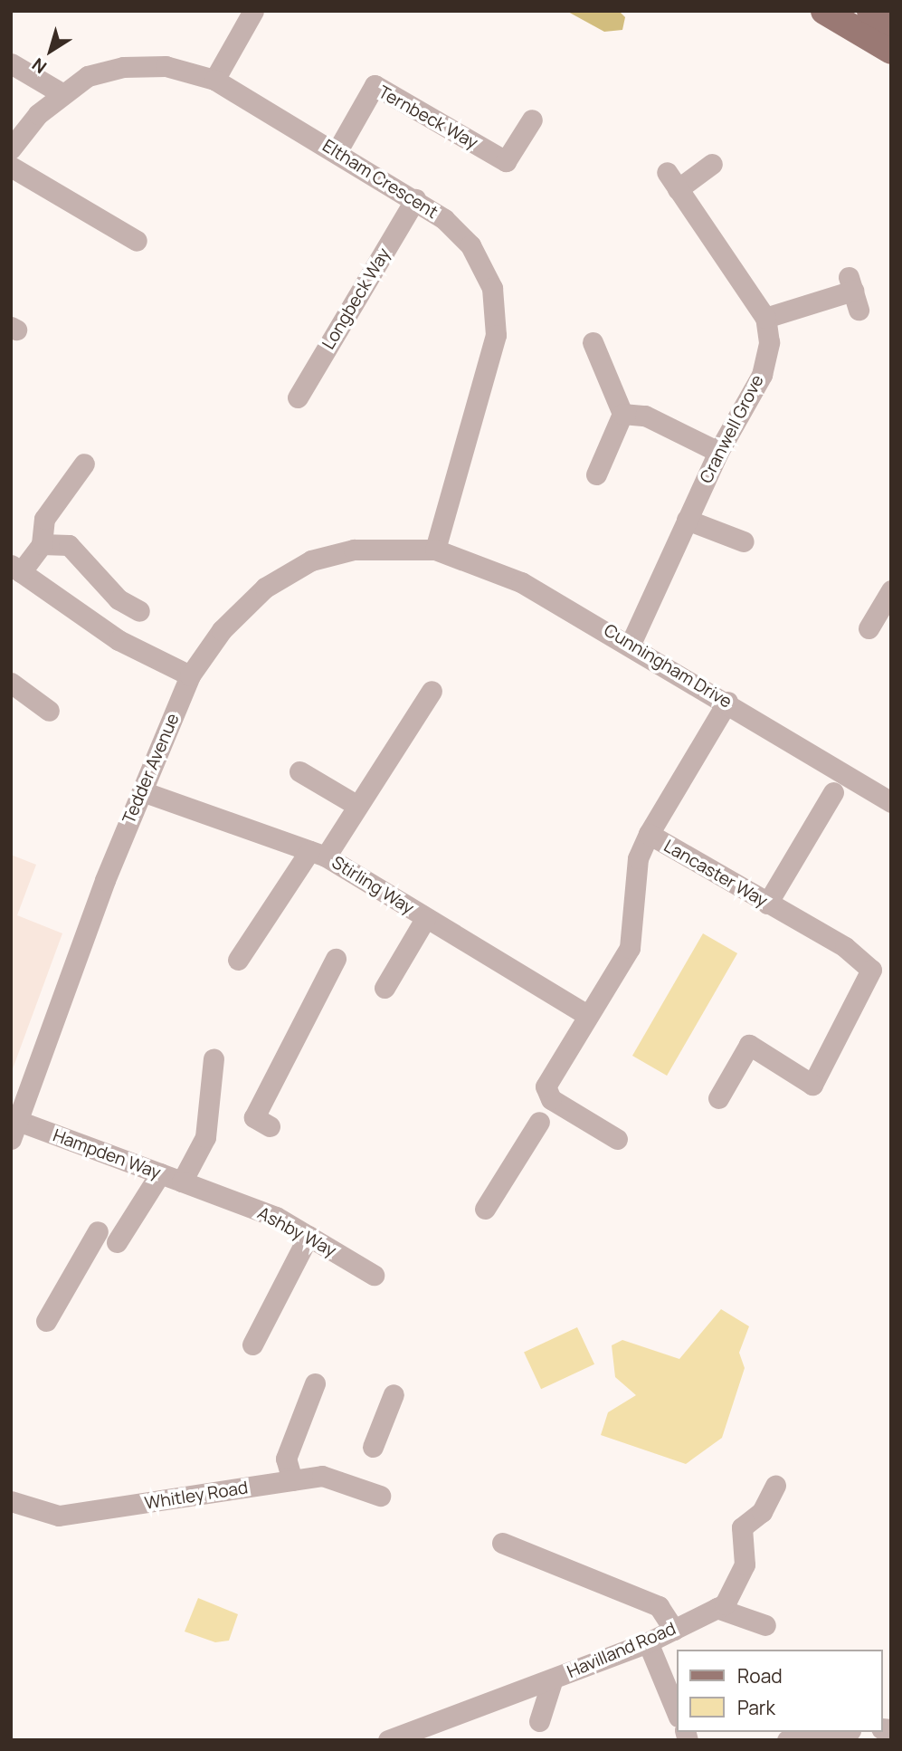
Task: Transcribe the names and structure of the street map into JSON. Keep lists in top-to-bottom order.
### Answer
{
  "streets": {
    "street": [
      "Ternbeck Way",
      "Eltham Crescent",
      "Longbeck Way",
      "Cranwell Grove",
      "Cunningham Drive",
      "Tedder Avenue",
      "Lancaster Way",
      "Stirling Way",
      "Hampden Way",
      "Ashby Way",
      "Whitley Road",
      "Havilland Road"
    ]
  },
  "crossings": [
    ["Ternbeck Way", "Eltham Crescent"],
    ["Eltham Crescent", "Longbeck Way"],
    ["Eltham Crescent", "Cunningham Drive"],
    ["Eltham Crescent", "Tedder Avenue"],
    ["Cranwell Grove", "Cunningham Drive"],
    ["Cunningham Drive", "Tedder Avenue"],
    ["Tedder Avenue", "Stirling Way"],
    ["Tedder Avenue", "Hampden Way"],
    ["Lancaster Way", "Stirling Way"],
    ["Hampden Way", "Ashby Way"]
  ],
  "legend": ["Road", "Park"],
  "north": "bottom left"
}
